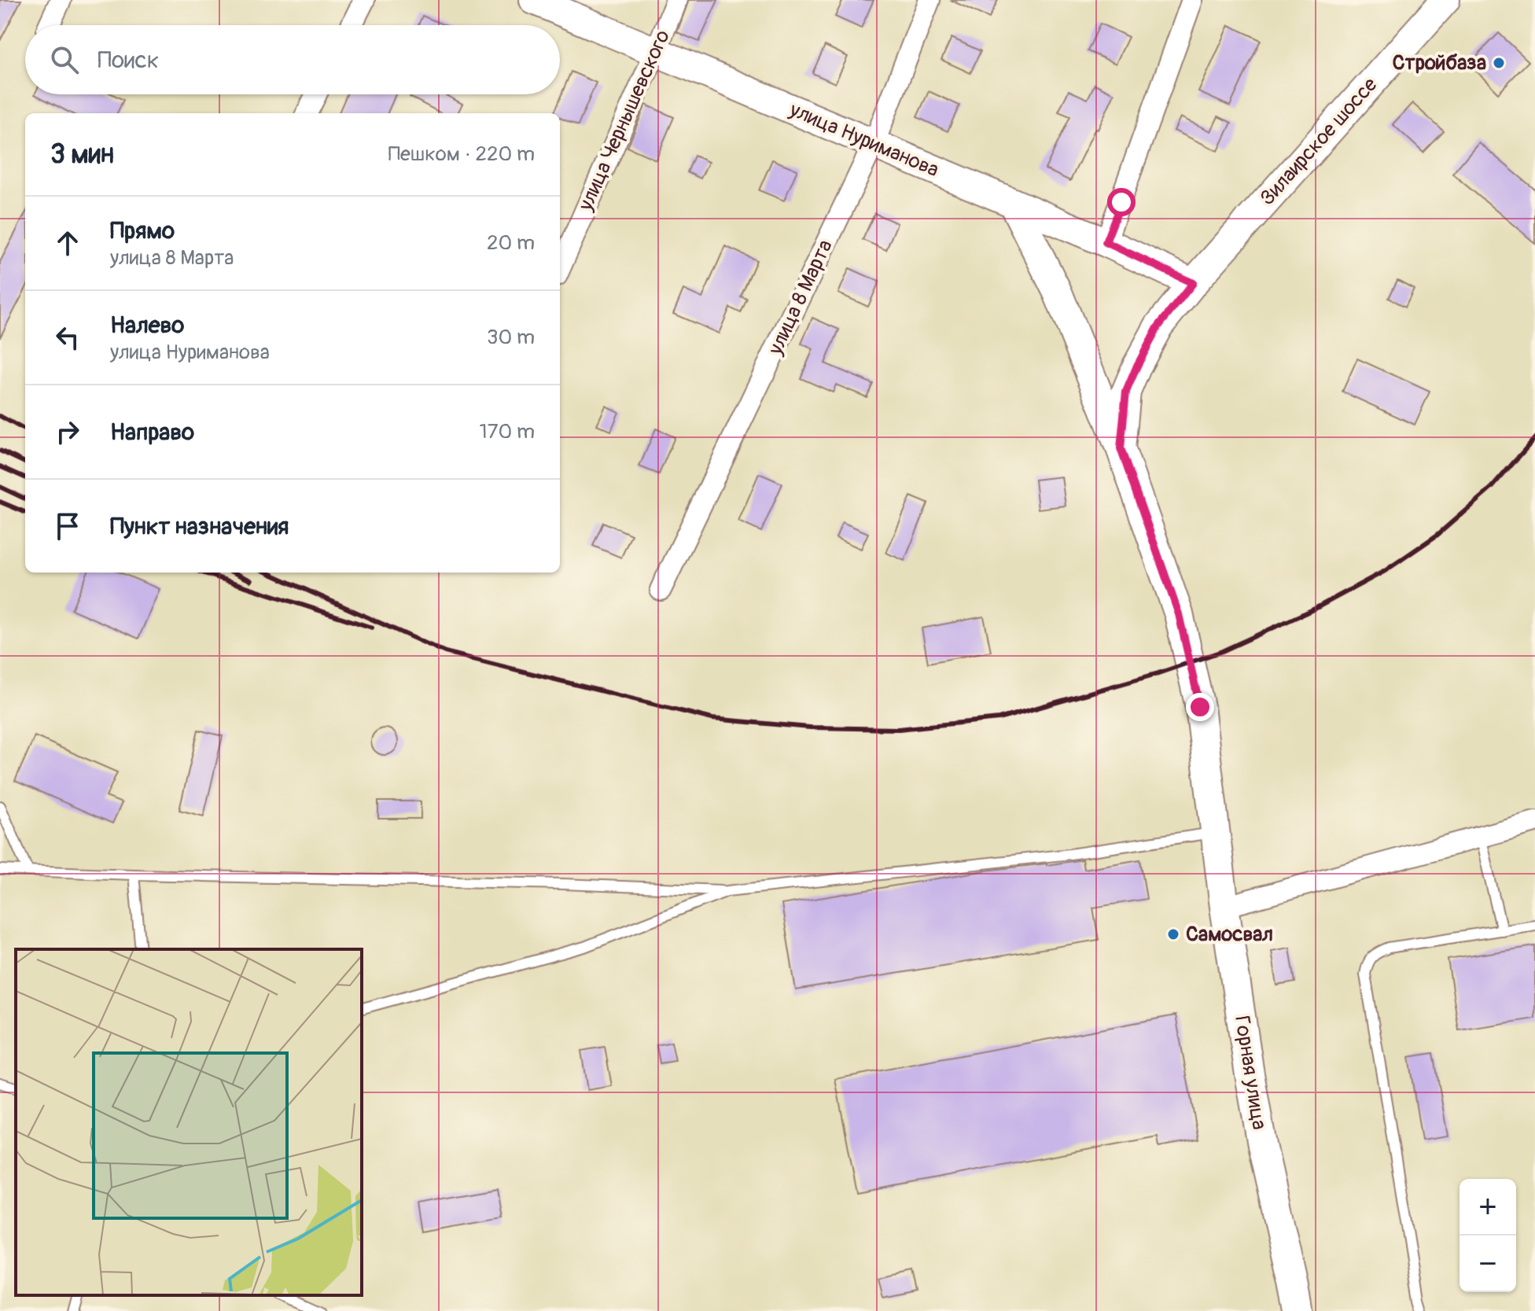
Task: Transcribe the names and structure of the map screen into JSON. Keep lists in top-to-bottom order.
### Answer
{
  "streets": {
    "main road": ["улица Нуриманова", "Зилаирское шоссе", "Горная улица"],
    "street": ["улица Чернышевского", "улица 8 Марта"]
  },
  "crossings": [
    ["улица Чернышевского", "улица Нуриманова"],
    ["улица Нуриманова", "Зилаирское шоссе"],
    ["улица Нуриманова", "улица 8 Марта"],
    ["улица Нуриманова", "Горная улица"],
    ["Зилаирское шоссе", "Горная улица"]
  ],
  "places": ["Стройбаза", "Самосвал"],
  "page": {
    "search": "Поиск",
    "heading": ["3 мин", "Пешком · 220 m"],
    "list": [
      ["Прямо", "улица 8 Марта", "20 m"],
      ["Налево", "улица Нуриманова", "30 m"],
      ["Направо", "170 m"],
      "Пункт назначения"
    ],
    "map_buttons": ["+", "−"]
  }
}
